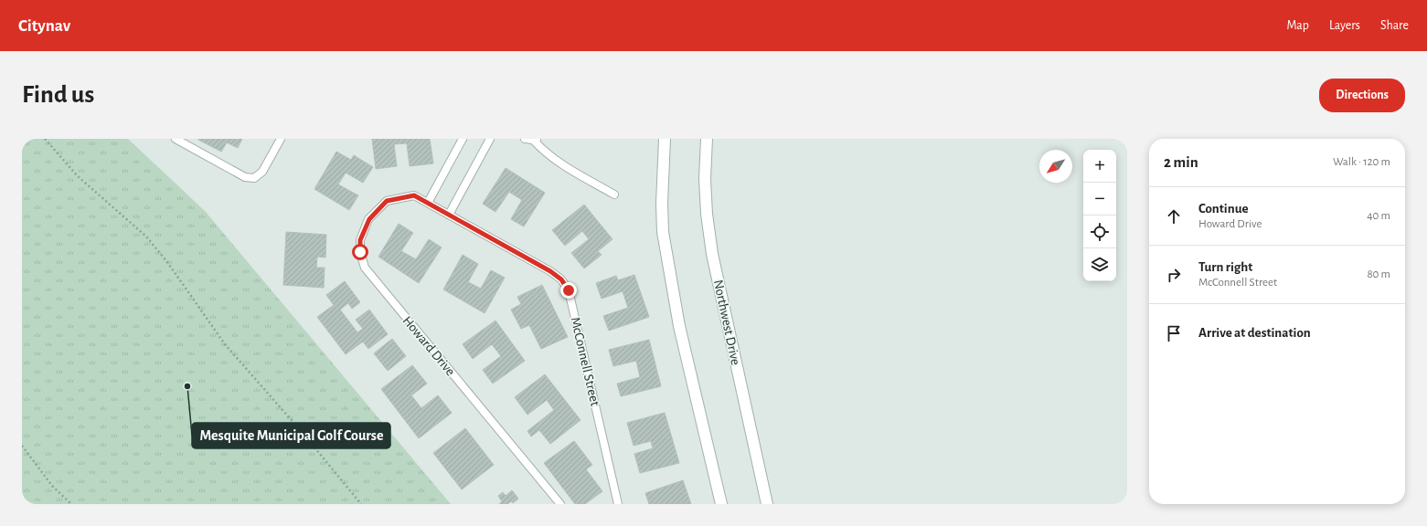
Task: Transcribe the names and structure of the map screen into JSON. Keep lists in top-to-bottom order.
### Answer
{
  "streets": {
    "main road": ["Northwest Drive"],
    "lane": ["Howard Drive", "McConnell Street"]
  },
  "crossings": [
    ["Howard Drive", "McConnell Street"]
  ],
  "places": ["Mesquite Municipal Golf Course"],
  "north": "bottom left",
  "page": {
    "header": "Citynav",
    "nav": ["Map", "Layers", "Share"],
    "buttons": "Directions",
    "title": "Find us",
    "heading": ["2 min", "Walk · 120 m"],
    "map_buttons": ["+", "−"],
    "list": [
      ["Continue", "Howard Drive", "40 m"],
      ["Turn right", "McConnell Street", "80 m"],
      "Arrive at destination"
    ]
  }
}
